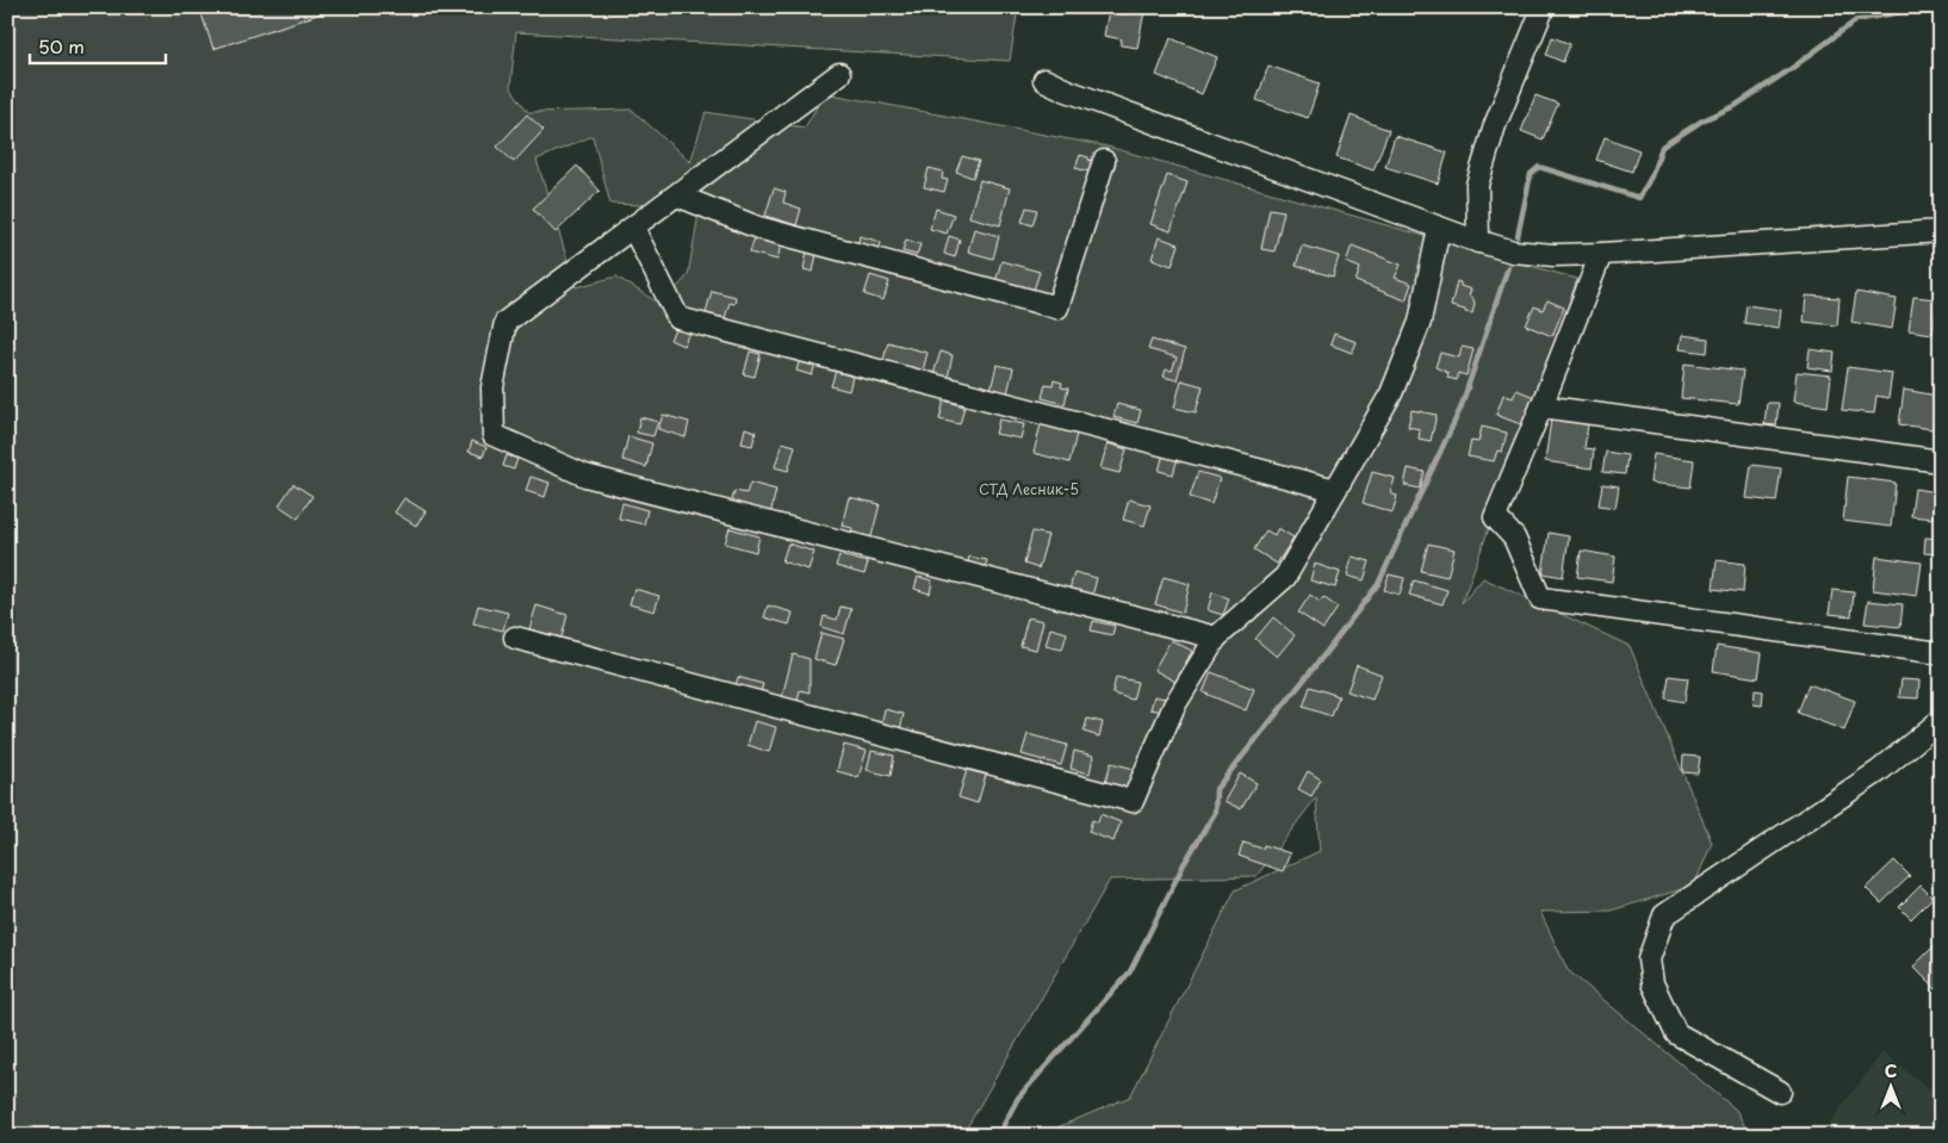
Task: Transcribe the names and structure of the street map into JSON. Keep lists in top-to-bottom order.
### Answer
{
  "parks": ["СТД Лесник-5"],
  "scale_bar": "50 m",
  "north": "top"
}
